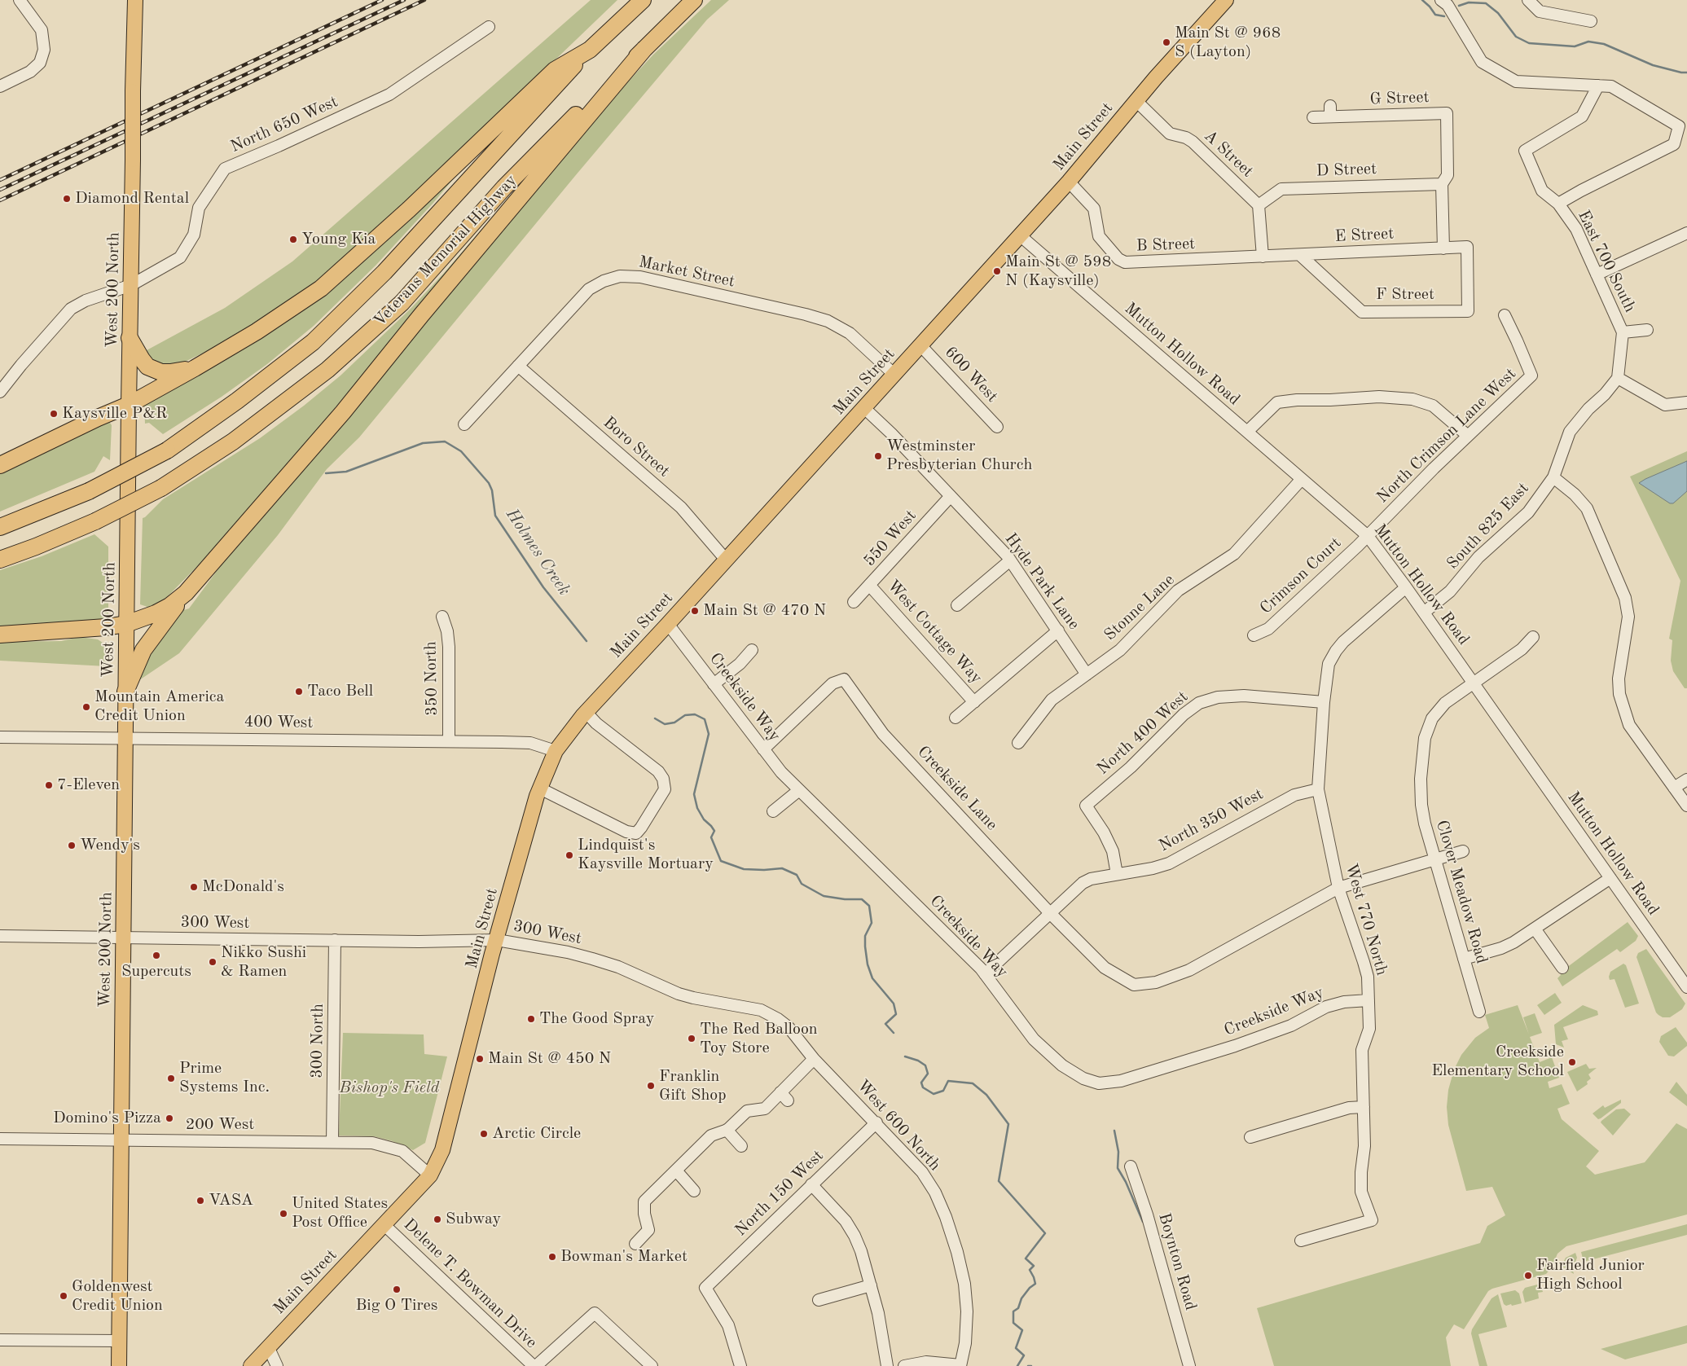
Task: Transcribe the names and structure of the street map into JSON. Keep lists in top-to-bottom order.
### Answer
{
  "streets": {
    "highway": ["Veterans Memorial Highway"],
    "main road": ["Main Street", "West 200 North"],
    "street": [
      "G Street",
      "North 650 West",
      "A Street",
      "D Street",
      "E Street",
      "B Street",
      "East 700 South",
      "Market Street",
      "F Street",
      "Mutton Hollow Road",
      "600 West",
      "North Crimson Lane West",
      "Boro Street",
      "South 825 East",
      "550 West",
      "Crimson Court",
      "Hyde Park Lane",
      "Stonne Lane",
      "West Cottage Way",
      "350 North",
      "Creekside Way",
      "400 West",
      "North 400 West",
      "Creekside Lane",
      "North 350 West",
      "Clover Meadow Road",
      "West 770 North",
      "300 West",
      "300 North",
      "200 West",
      "West 600 North",
      "North 150 West",
      "Boynton Road",
      "Delene T. Bowman Drive"
    ]
  },
  "crossings": [
    ["G Street", "D Street"],
    ["North 650 West", "West 200 North"],
    ["Main Street", "A Street"],
    ["Main Street", "B Street"],
    ["Main Street", "Market Street"],
    ["Main Street", "Mutton Hollow Road"],
    ["Main Street", "600 West"],
    ["Main Street", "Boro Street"],
    ["Main Street", "Hyde Park Lane"],
    ["Main Street", "Creekside Way"],
    ["Main Street", "400 West"],
    ["Main Street", "300 West"],
    ["Main Street", "200 West"],
    ["Main Street", "Delene T. Bowman Drive"],
    ["A Street", "D Street"],
    ["E Street", "B Street"],
    ["E Street", "F Street"],
    ["East 700 South", "South 825 East"],
    ["Market Street", "Boro Street"],
    ["West 200 North", "400 West"],
    ["West 200 North", "300 West"],
    ["West 200 North", "200 West"],
    ["Mutton Hollow Road", "North Crimson Lane West"],
    ["Mutton Hollow Road", "South 825 East"],
    ["Mutton Hollow Road", "Crimson Court"],
    ["Mutton Hollow Road", "Stonne Lane"],
    ["Mutton Hollow Road", "Clover Meadow Road"],
    ["Mutton Hollow Road", "West 770 North"],
    ["North Crimson Lane West", "Crimson Court"],
    ["550 West", "Hyde Park Lane"],
    ["550 West", "West Cottage Way"],
    ["Hyde Park Lane", "Stonne Lane"],
    ["350 North", "400 West"],
    ["Creekside Way", "Creekside Lane"],
    ["Creekside Way", "North 350 West"],
    ["Creekside Way", "West 770 North"],
    ["North 400 West", "North 350 West"],
    ["North 400 West", "West 770 North"],
    ["Creekside Lane", "North 350 West"],
    ["Creekside Lane", "West 770 North"],
    ["North 350 West", "West 770 North"],
    ["300 West", "300 North"],
    ["300 West", "West 600 North"],
    ["300 North", "200 West"],
    ["West 600 North", "North 150 West"]
  ],
  "water": ["Holmes Creek"],
  "parks": ["Bishop's Field"],
  "places": [
    "Main St @ 968 S (Layton)",
    "Diamond Rental",
    "Young Kia",
    "Main St @ 598 N (Kaysville)",
    "Kaysville P&R",
    "Westminster Presbyterian Church",
    "Main St @ 470 N",
    "Taco Bell",
    "Mountain America Credit Union",
    "7-Eleven",
    "Wendy's",
    "Lindquist's Kaysville Mortuary",
    "McDonald's",
    "Supercuts",
    "Nikko Sushi & Ramen",
    "The Good Spray",
    "The Red Balloon Toy Store",
    "Main St @ 450 N",
    "Creekside Elementary School",
    "Prime Systems Inc.",
    "Franklin Gift Shop",
    "Domino's Pizza",
    "Arctic Circle",
    "VASA",
    "United States Post Office",
    "Subway",
    "Bowman's Market",
    "Fairfield Junior High School",
    "Big O Tires",
    "Goldenwest Credit Union"
  ]
}
